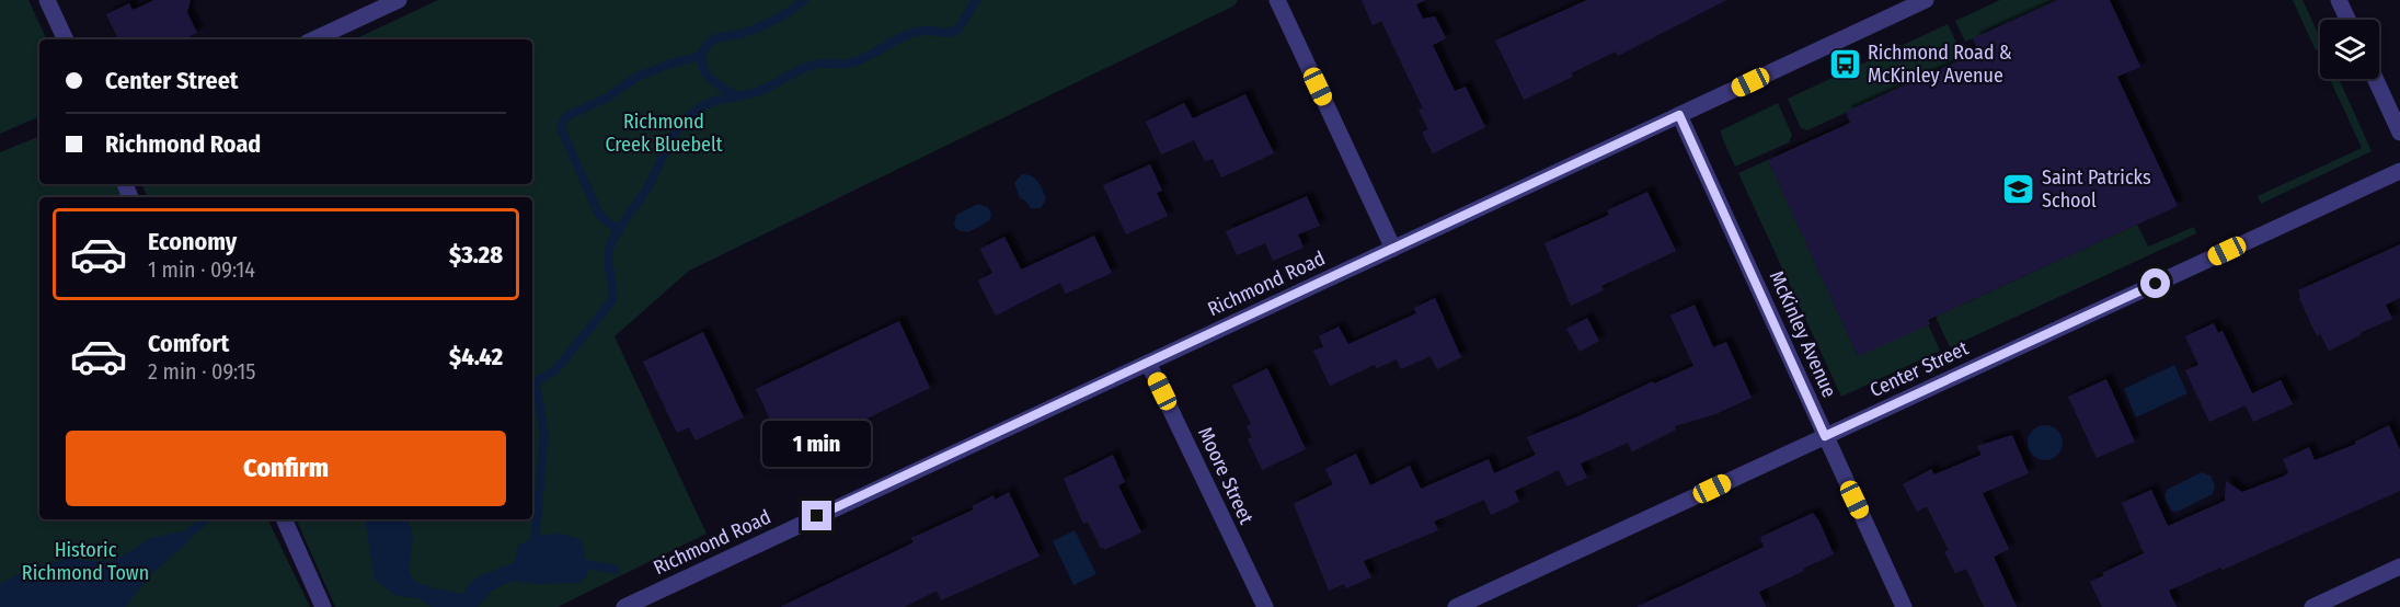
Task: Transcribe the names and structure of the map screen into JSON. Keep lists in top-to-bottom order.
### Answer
{
  "streets": {
    "street": [
      "Richmond Road",
      "McKinley Avenue",
      "Center Street",
      "Moore Street"
    ]
  },
  "crossings": [
    ["Richmond Road", "McKinley Avenue"],
    ["Richmond Road", "Moore Street"],
    ["McKinley Avenue", "Center Street"]
  ],
  "parks": ["Richmond Creek Bluebelt", "Historic Richmond Town"],
  "places": {
    "bus stop": ["Richmond Road & McKinley Avenue"],
    "school or university": ["Saint Patricks School"]
  },
  "page": {
    "banner": ["Center Street", "Richmond Road"],
    "list": [
      {
        "name": "Economy",
        "note": "1 min · 09:14",
        "value": "$3.28"
      },
      {
        "name": "Comfort",
        "note": "2 min · 09:15",
        "value": "$4.42"
      }
    ],
    "buttons": "Confirm",
    "bubble": "1 min"
  }
}
